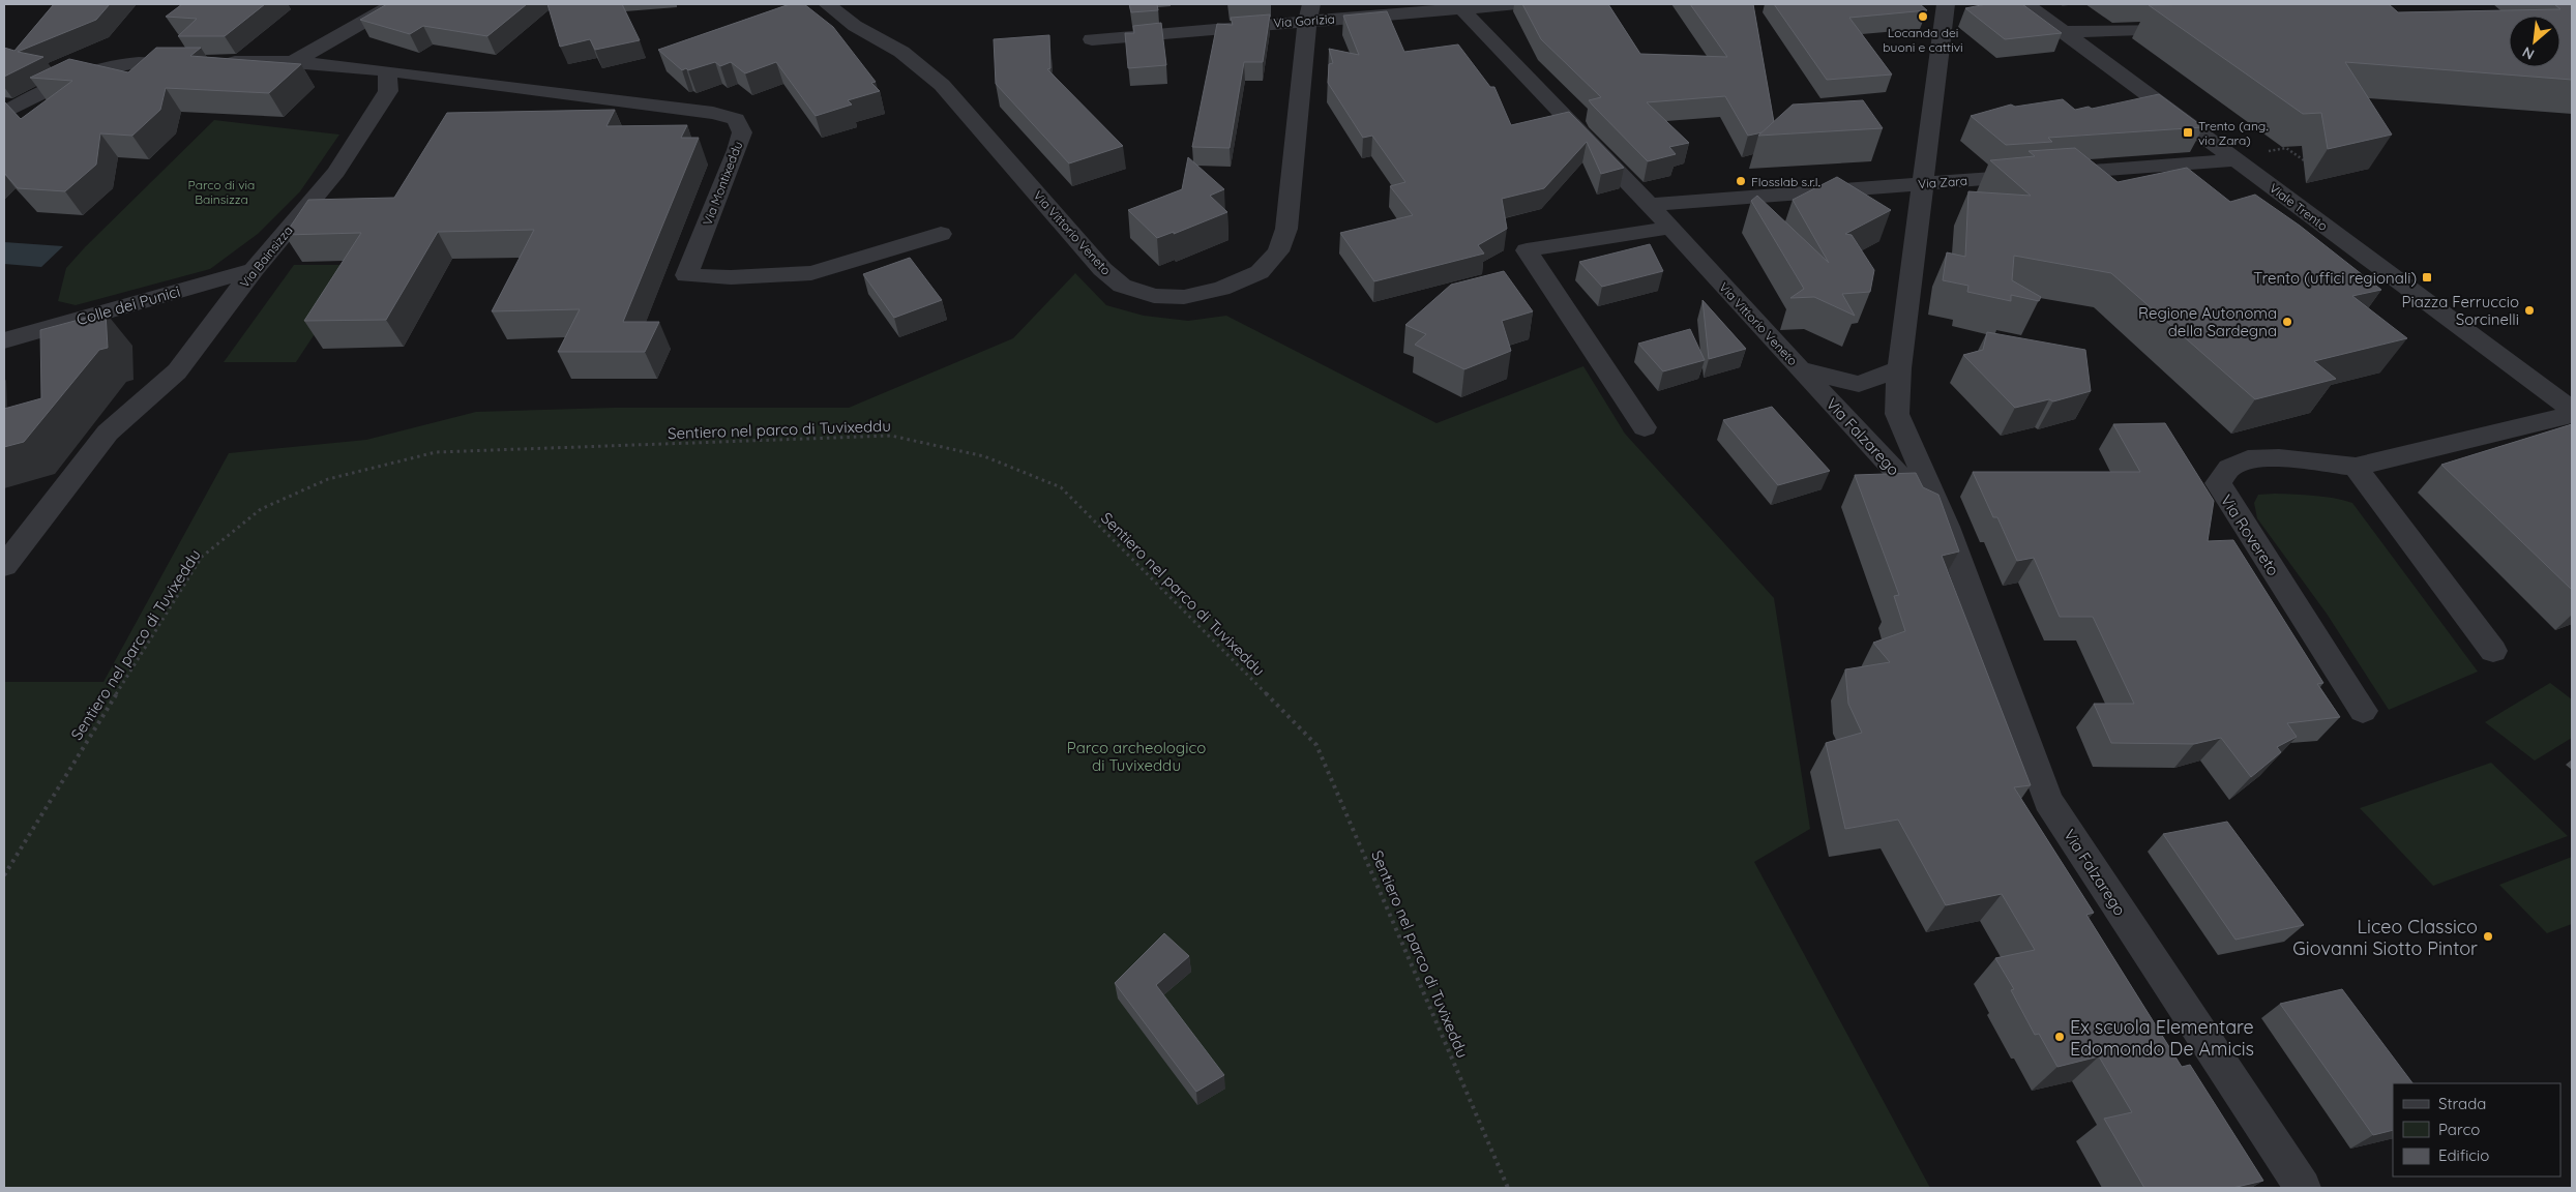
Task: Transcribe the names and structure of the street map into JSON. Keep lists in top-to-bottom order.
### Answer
{
  "streets": {
    "street": [
      "Via Gorizia",
      "Via Zara",
      "Via Montixeddu",
      "Viale Trento",
      "Via Vittorio Veneto",
      "Via Bainsizza",
      "Colle dei Punici",
      "Via Falzarego",
      "Via Rovereto"
    ],
    "path": ["Sentiero nel parco di Tuvixeddu"]
  },
  "crossings": [
    ["Via Gorizia", "Via Vittorio Veneto"],
    ["Via Zara", "Viale Trento"],
    ["Via Zara", "Via Vittorio Veneto"],
    ["Via Montixeddu", "Via Bainsizza"],
    ["Via Vittorio Veneto", "Via Falzarego"],
    ["Via Bainsizza", "Colle dei Punici"]
  ],
  "parks": ["Parco di via Bainsizza", "Parco archeologico di Tuvixeddu"],
  "places": {
    "other": [
      "Locanda dei buoni e cattivi",
      "Flosslab s.r.l.",
      "Piazza Ferruccio Sorcinelli",
      "Regione Autonoma della Sardegna",
      "Liceo Classico Giovanni Siotto Pintor",
      "Ex scuola Elementare Edomondo De Amicis"
    ],
    "transit": ["Trento (ang. via Zara)", "Trento (uffici regionali)"]
  },
  "legend": ["Strada", "Parco", "Edificio"],
  "north": "bottom left"
}
